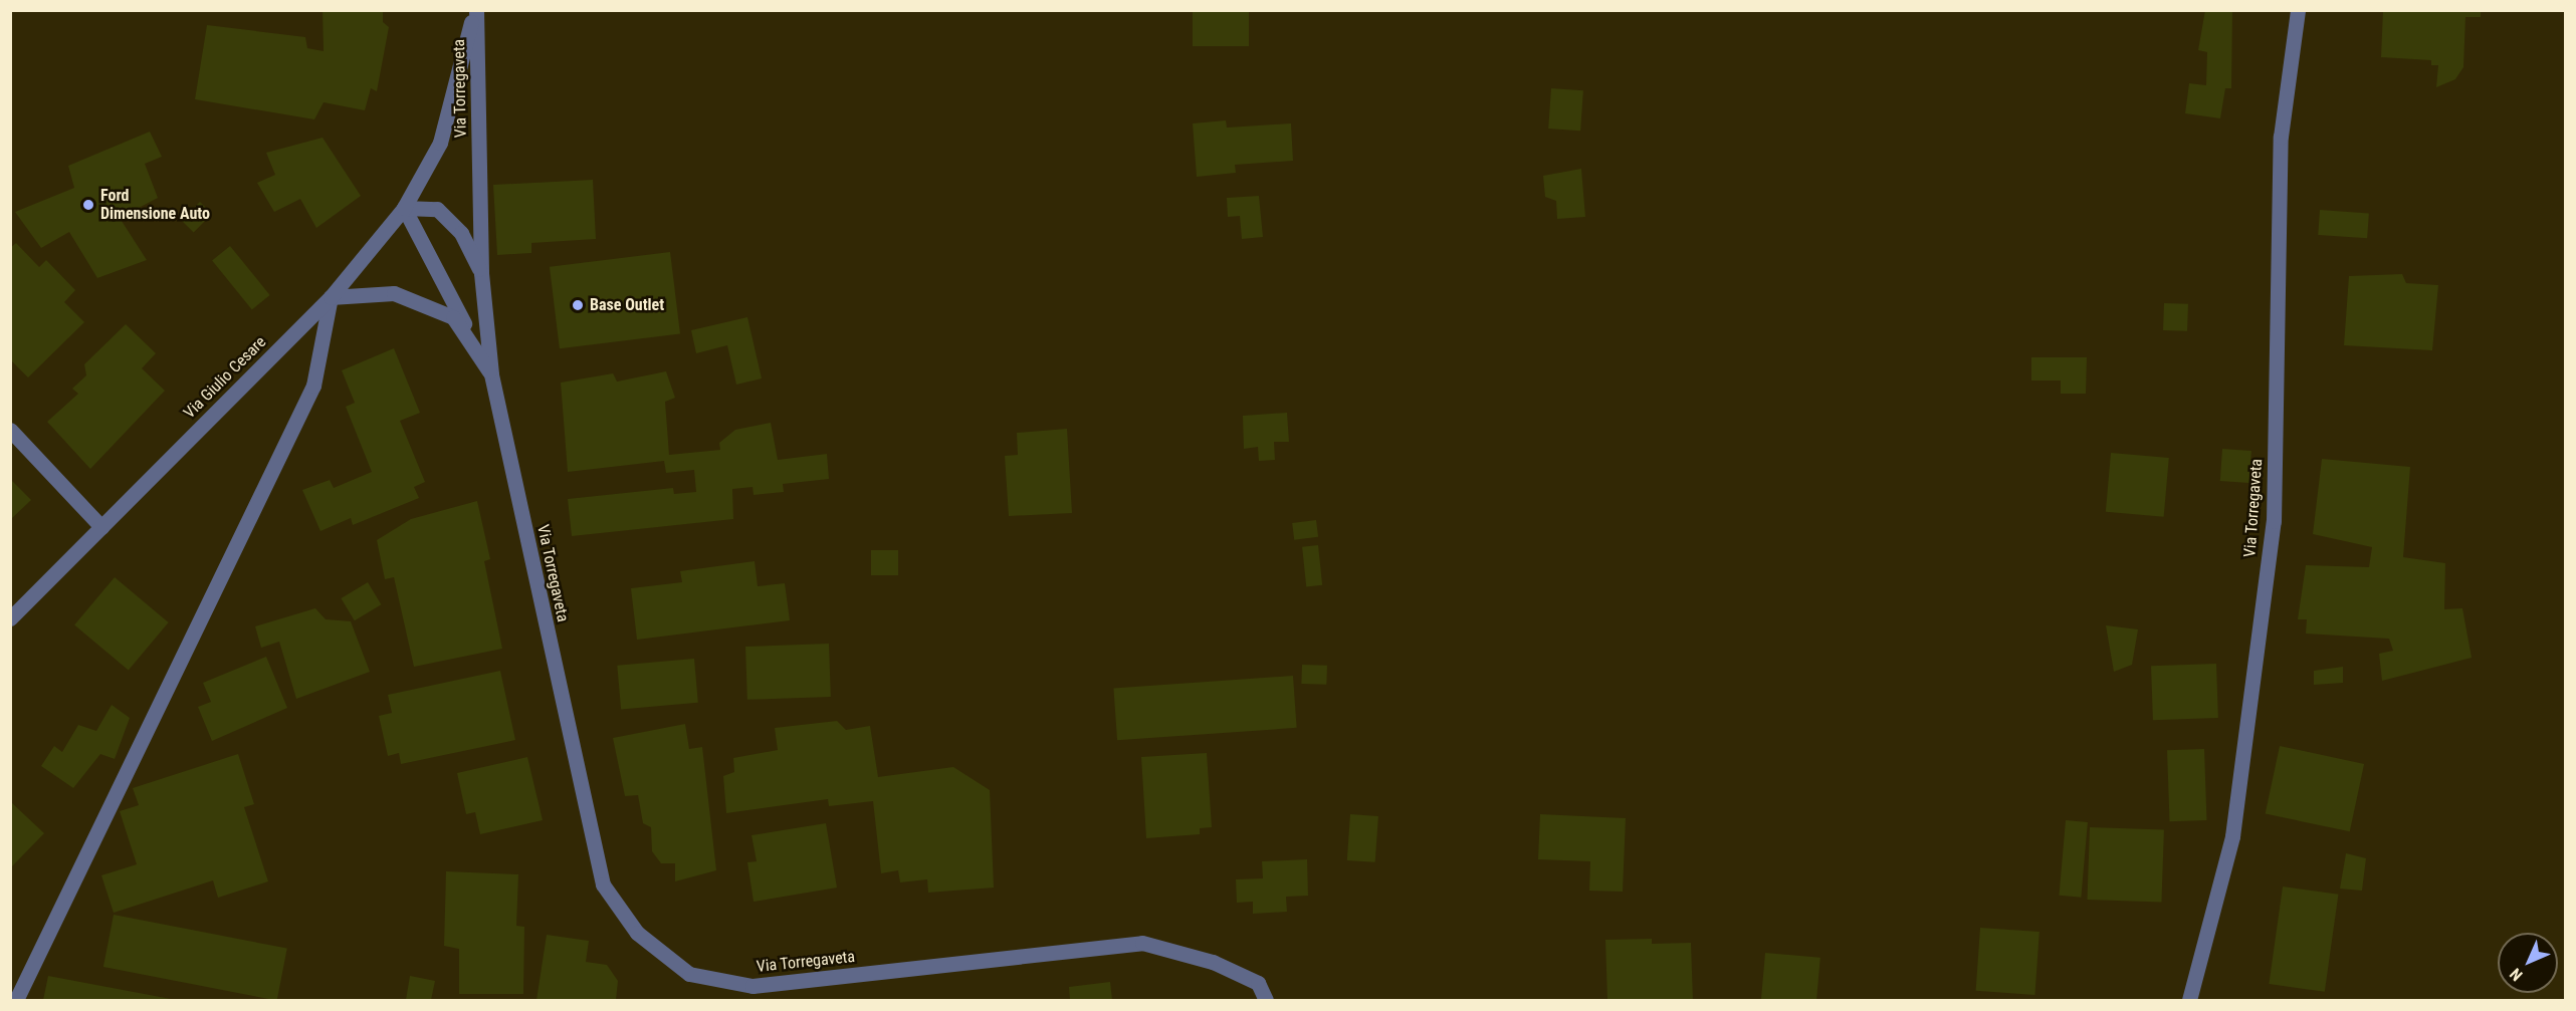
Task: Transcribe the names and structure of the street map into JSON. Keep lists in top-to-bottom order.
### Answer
{
  "streets": {
    "street": ["Via Torregaveta", "Via Giulio Cesare"]
  },
  "crossings": [
    ["Via Torregaveta", "Via Giulio Cesare"]
  ],
  "places": ["Ford Dimensione Auto", "Base Outlet"],
  "north": "bottom left"
}
